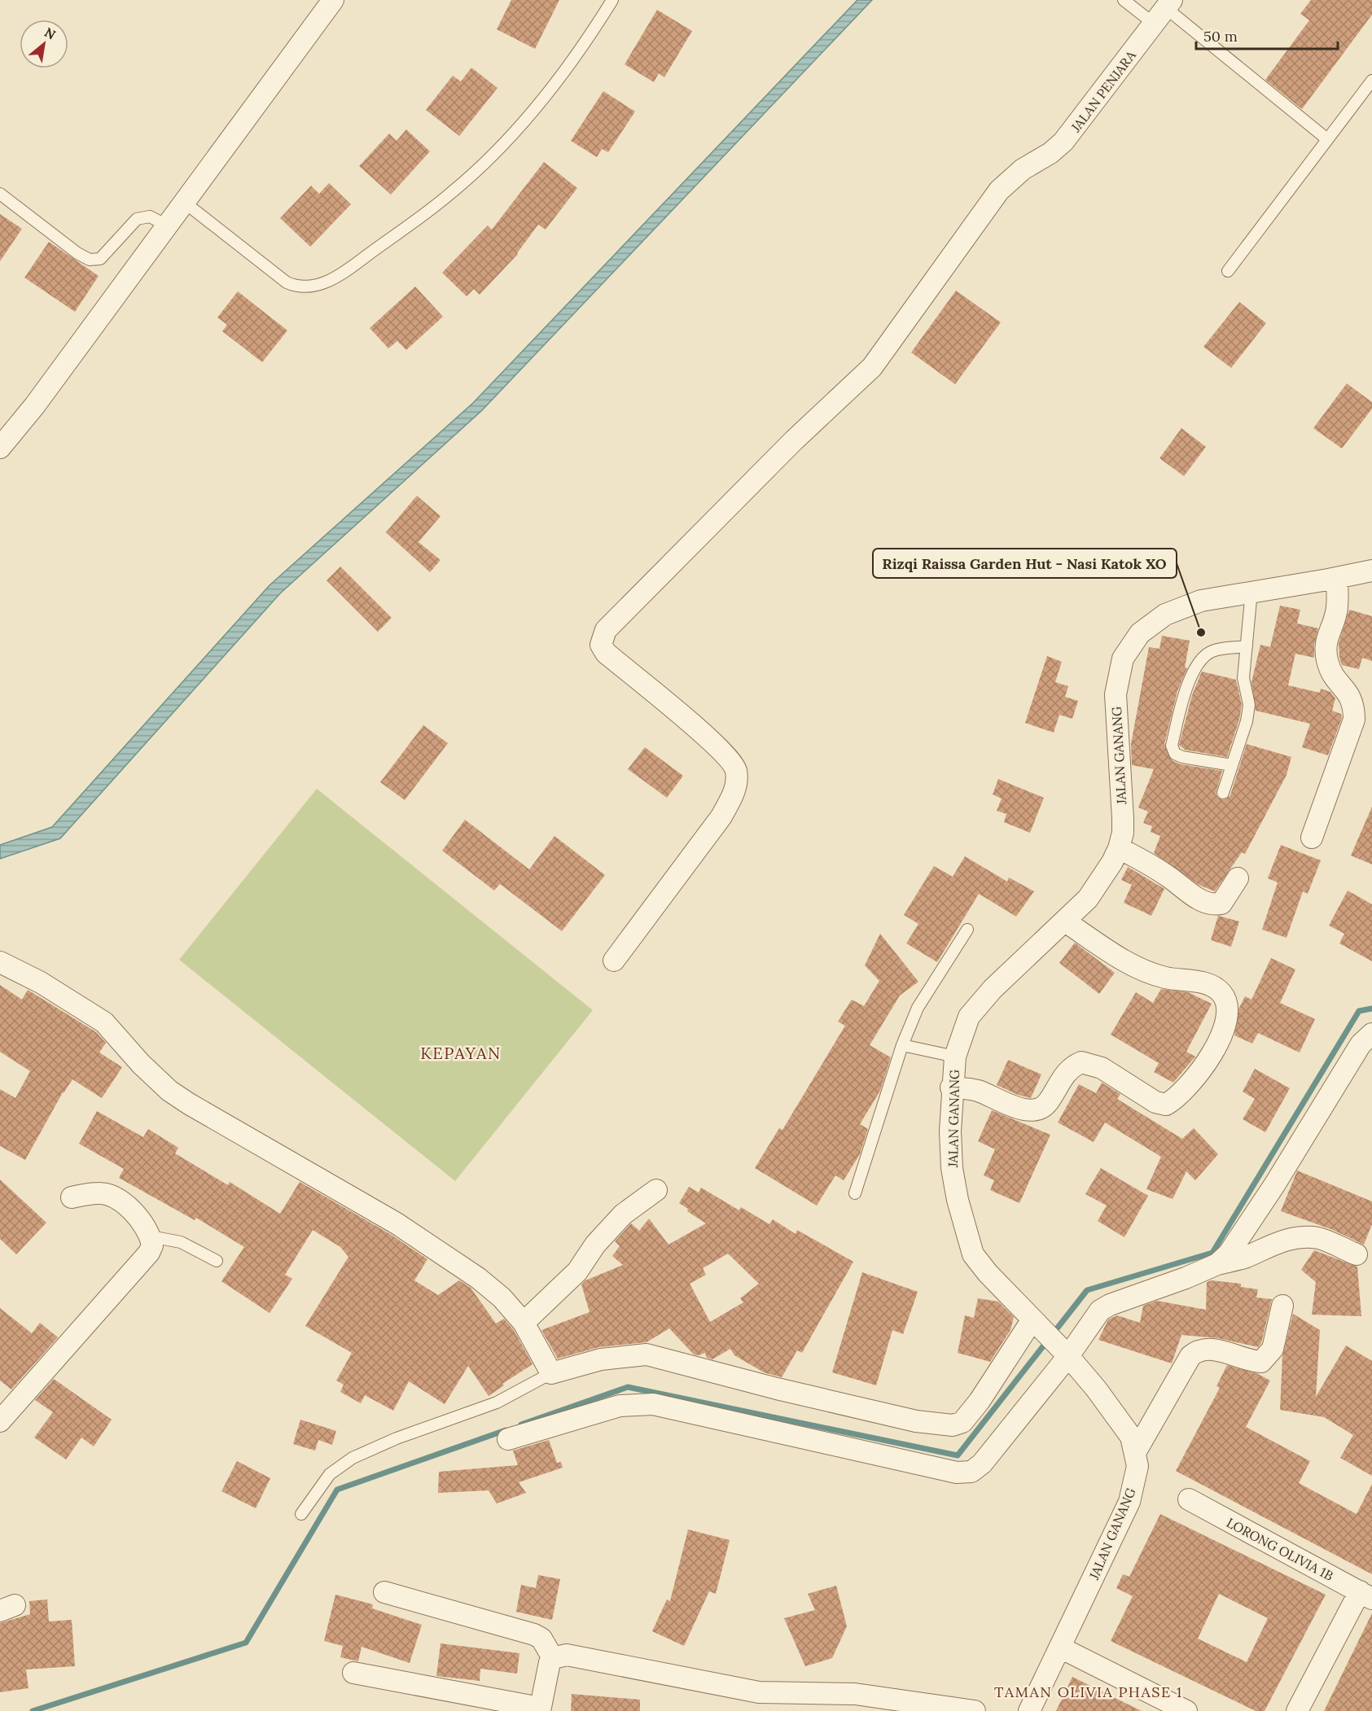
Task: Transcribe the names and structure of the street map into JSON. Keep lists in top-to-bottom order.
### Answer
{
  "streets": {
    "street": ["JALAN PENJARA", "JALAN GANANG", "LORONG OLIVIA 1B"]
  },
  "districts": ["KEPAYAN", "TAMAN OLIVIA PHASE 1"],
  "places": ["Rizqi Raissa Garden Hut - Nasi Katok XO"],
  "scale_bar": "50 m",
  "north": "top right"
}
